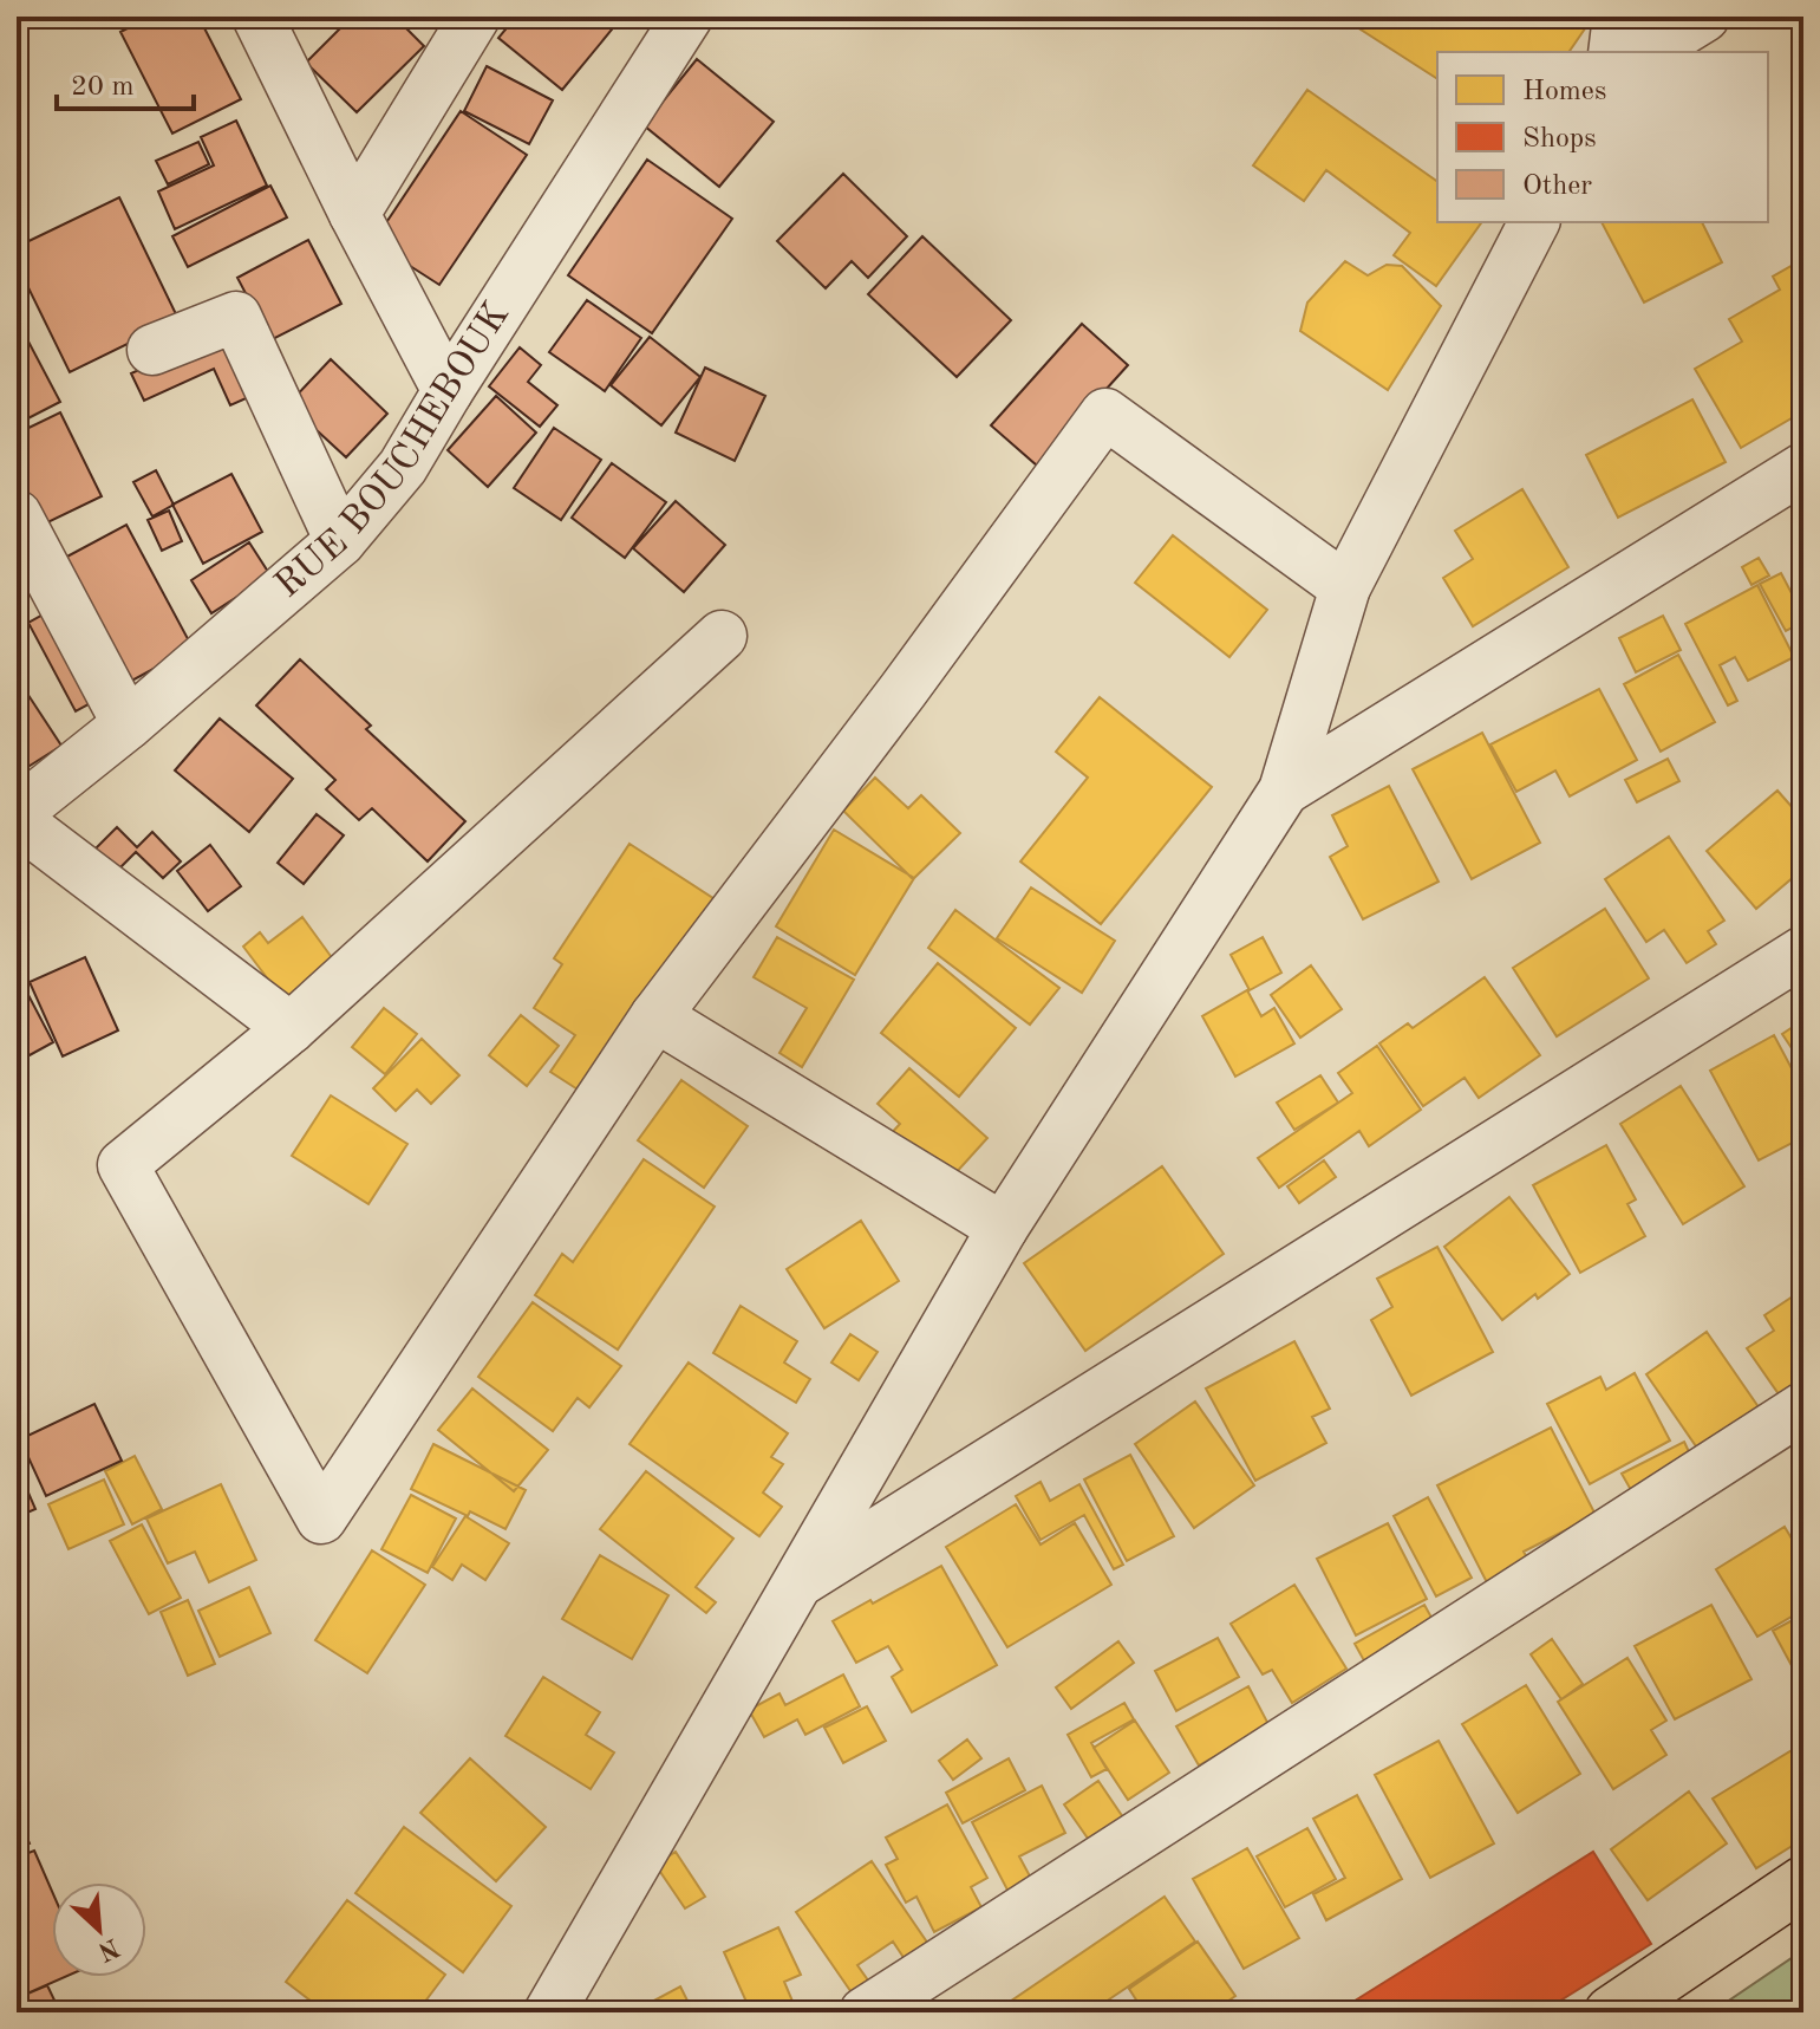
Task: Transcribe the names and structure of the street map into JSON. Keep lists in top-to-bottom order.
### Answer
{
  "streets": {
    "street": ["RUE BOUCHEBOUK"]
  },
  "legend": ["Homes", "Shops", "Other"],
  "scale_bar": "20 m",
  "north": "bottom right"
}
